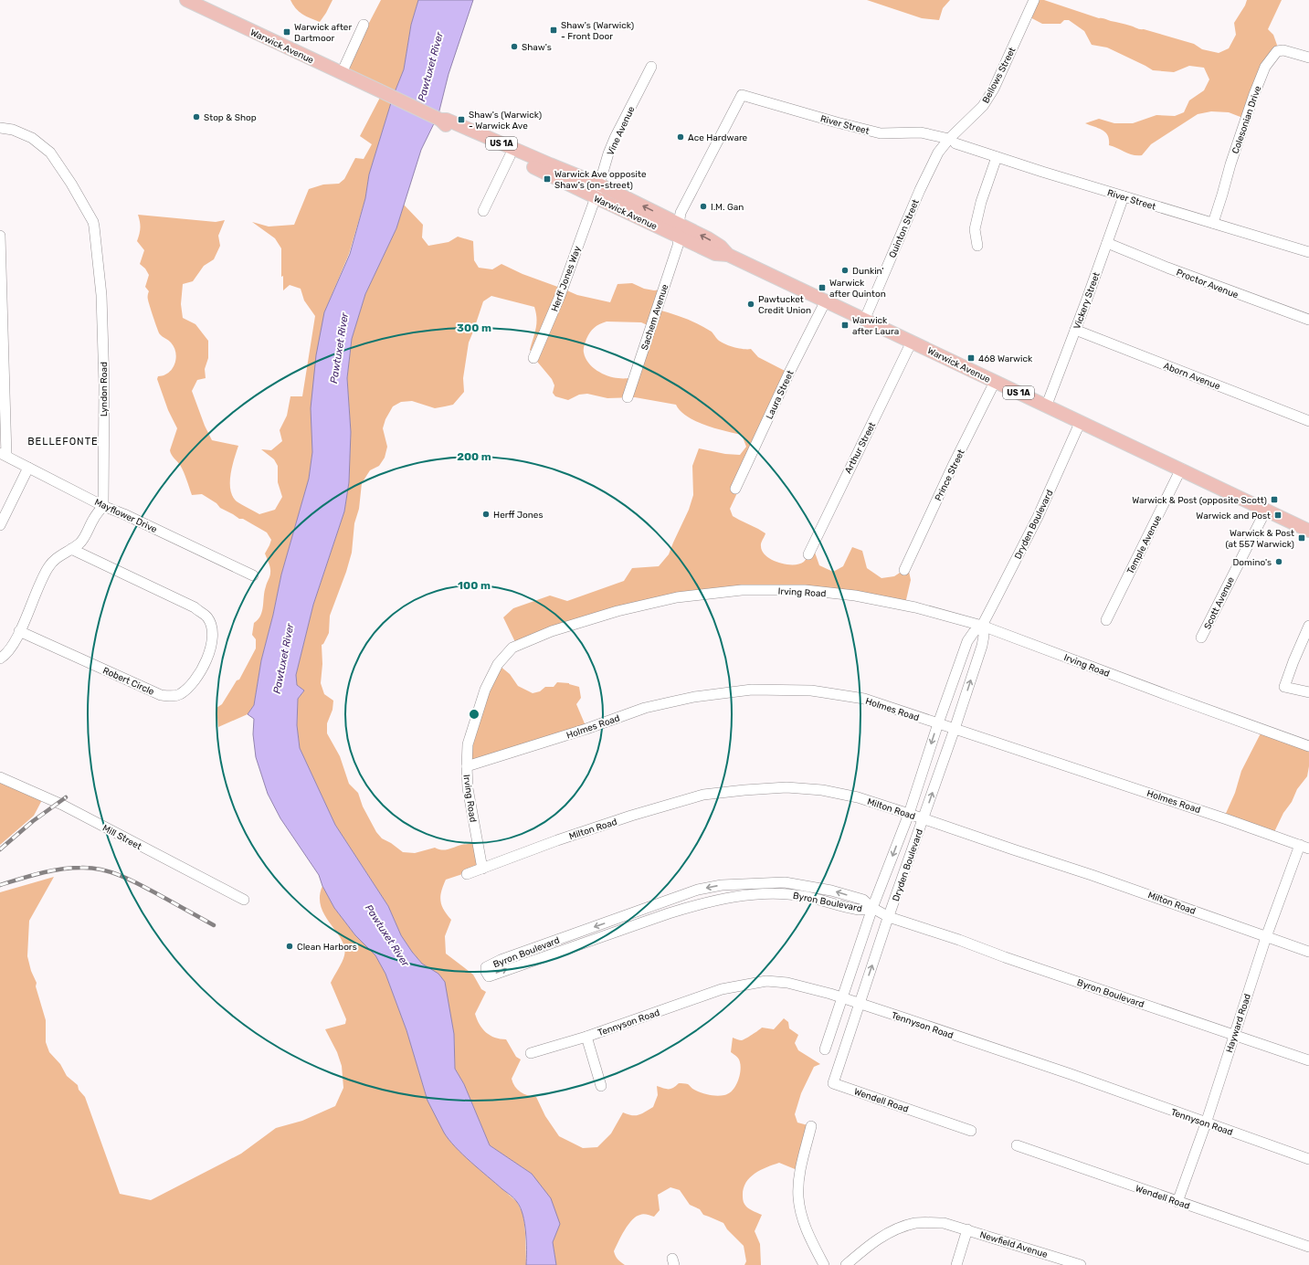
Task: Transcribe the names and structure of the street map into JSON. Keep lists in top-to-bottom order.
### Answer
{
  "streets": {
    "main road": ["Warwick Avenue", "US 1A"],
    "street": [
      "Bellows Street",
      "Colesonian Drive",
      "River Street",
      "Vine Avenue",
      "Quinton Street",
      "Herff Jones Way",
      "Proctor Avenue",
      "Vickery Street",
      "Sachem Avenue",
      "Aborn Avenue",
      "Lyndon Road",
      "Laura Street",
      "Arthur Street",
      "Prince Street",
      "Mayflower Drive",
      "Dryden Boulevard",
      "Temple Avenue",
      "Irving Road",
      "Scott Avenue",
      "Robert Circle",
      "Holmes Road",
      "Milton Road",
      "Mill Street",
      "Byron Boulevard",
      "Tennyson Road",
      "Hayward Road",
      "Wendell Road",
      "Newfield Avenue"
    ]
  },
  "crossings": [
    ["Warwick Avenue", "Vine Avenue"],
    ["Warwick Avenue", "Quinton Street"],
    ["Warwick Avenue", "Herff Jones Way"],
    ["Warwick Avenue", "Vickery Street"],
    ["Warwick Avenue", "Sachem Avenue"],
    ["Warwick Avenue", "Laura Street"],
    ["Warwick Avenue", "Arthur Street"],
    ["Warwick Avenue", "Prince Street"],
    ["Warwick Avenue", "Dryden Boulevard"],
    ["Warwick Avenue", "Temple Avenue"],
    ["Warwick Avenue", "Scott Avenue"],
    ["Bellows Street", "River Street"],
    ["Bellows Street", "Quinton Street"],
    ["Colesonian Drive", "River Street"],
    ["River Street", "Quinton Street"],
    ["River Street", "Vickery Street"],
    ["River Street", "Sachem Avenue"],
    ["Vine Avenue", "Herff Jones Way"],
    ["Proctor Avenue", "Vickery Street"],
    ["Vickery Street", "Aborn Avenue"],
    ["Lyndon Road", "Mayflower Drive"],
    ["Dryden Boulevard", "Irving Road"],
    ["Dryden Boulevard", "Holmes Road"],
    ["Dryden Boulevard", "Milton Road"],
    ["Dryden Boulevard", "Byron Boulevard"],
    ["Dryden Boulevard", "Tennyson Road"],
    ["Dryden Boulevard", "Wendell Road"],
    ["Irving Road", "Holmes Road"],
    ["Irving Road", "Milton Road"],
    ["Holmes Road", "Hayward Road"],
    ["Milton Road", "Hayward Road"],
    ["Byron Boulevard", "Hayward Road"],
    ["Tennyson Road", "Hayward Road"],
    ["Hayward Road", "Wendell Road"]
  ],
  "districts": ["BELLEFONTE"],
  "water": ["Pawtuxet River"],
  "places": {
    "transit": [
      "Shaw's (Warwick) - Front Door",
      "Warwick after Dartmoor",
      "Shaw's (Warwick) - Warwick Ave",
      "Warwick Ave opposite Shaw's (on-street)",
      "Warwick after Quinton",
      "Warwick after Laura",
      "468 Warwick",
      "Warwick & Post (opposite Scott)",
      "Warwick and Post",
      "Warwick & Post (at 557 Warwick)"
    ],
    "other": [
      "Shaw's",
      "Stop & Shop",
      "Ace Hardware",
      "I.M. Gan",
      "Dunkin'",
      "Pawtucket Credit Union",
      "Herff Jones",
      "Domino's",
      "Clean Harbors"
    ]
  },
  "rings": ["300 m", "200 m", "100 m"]
}
